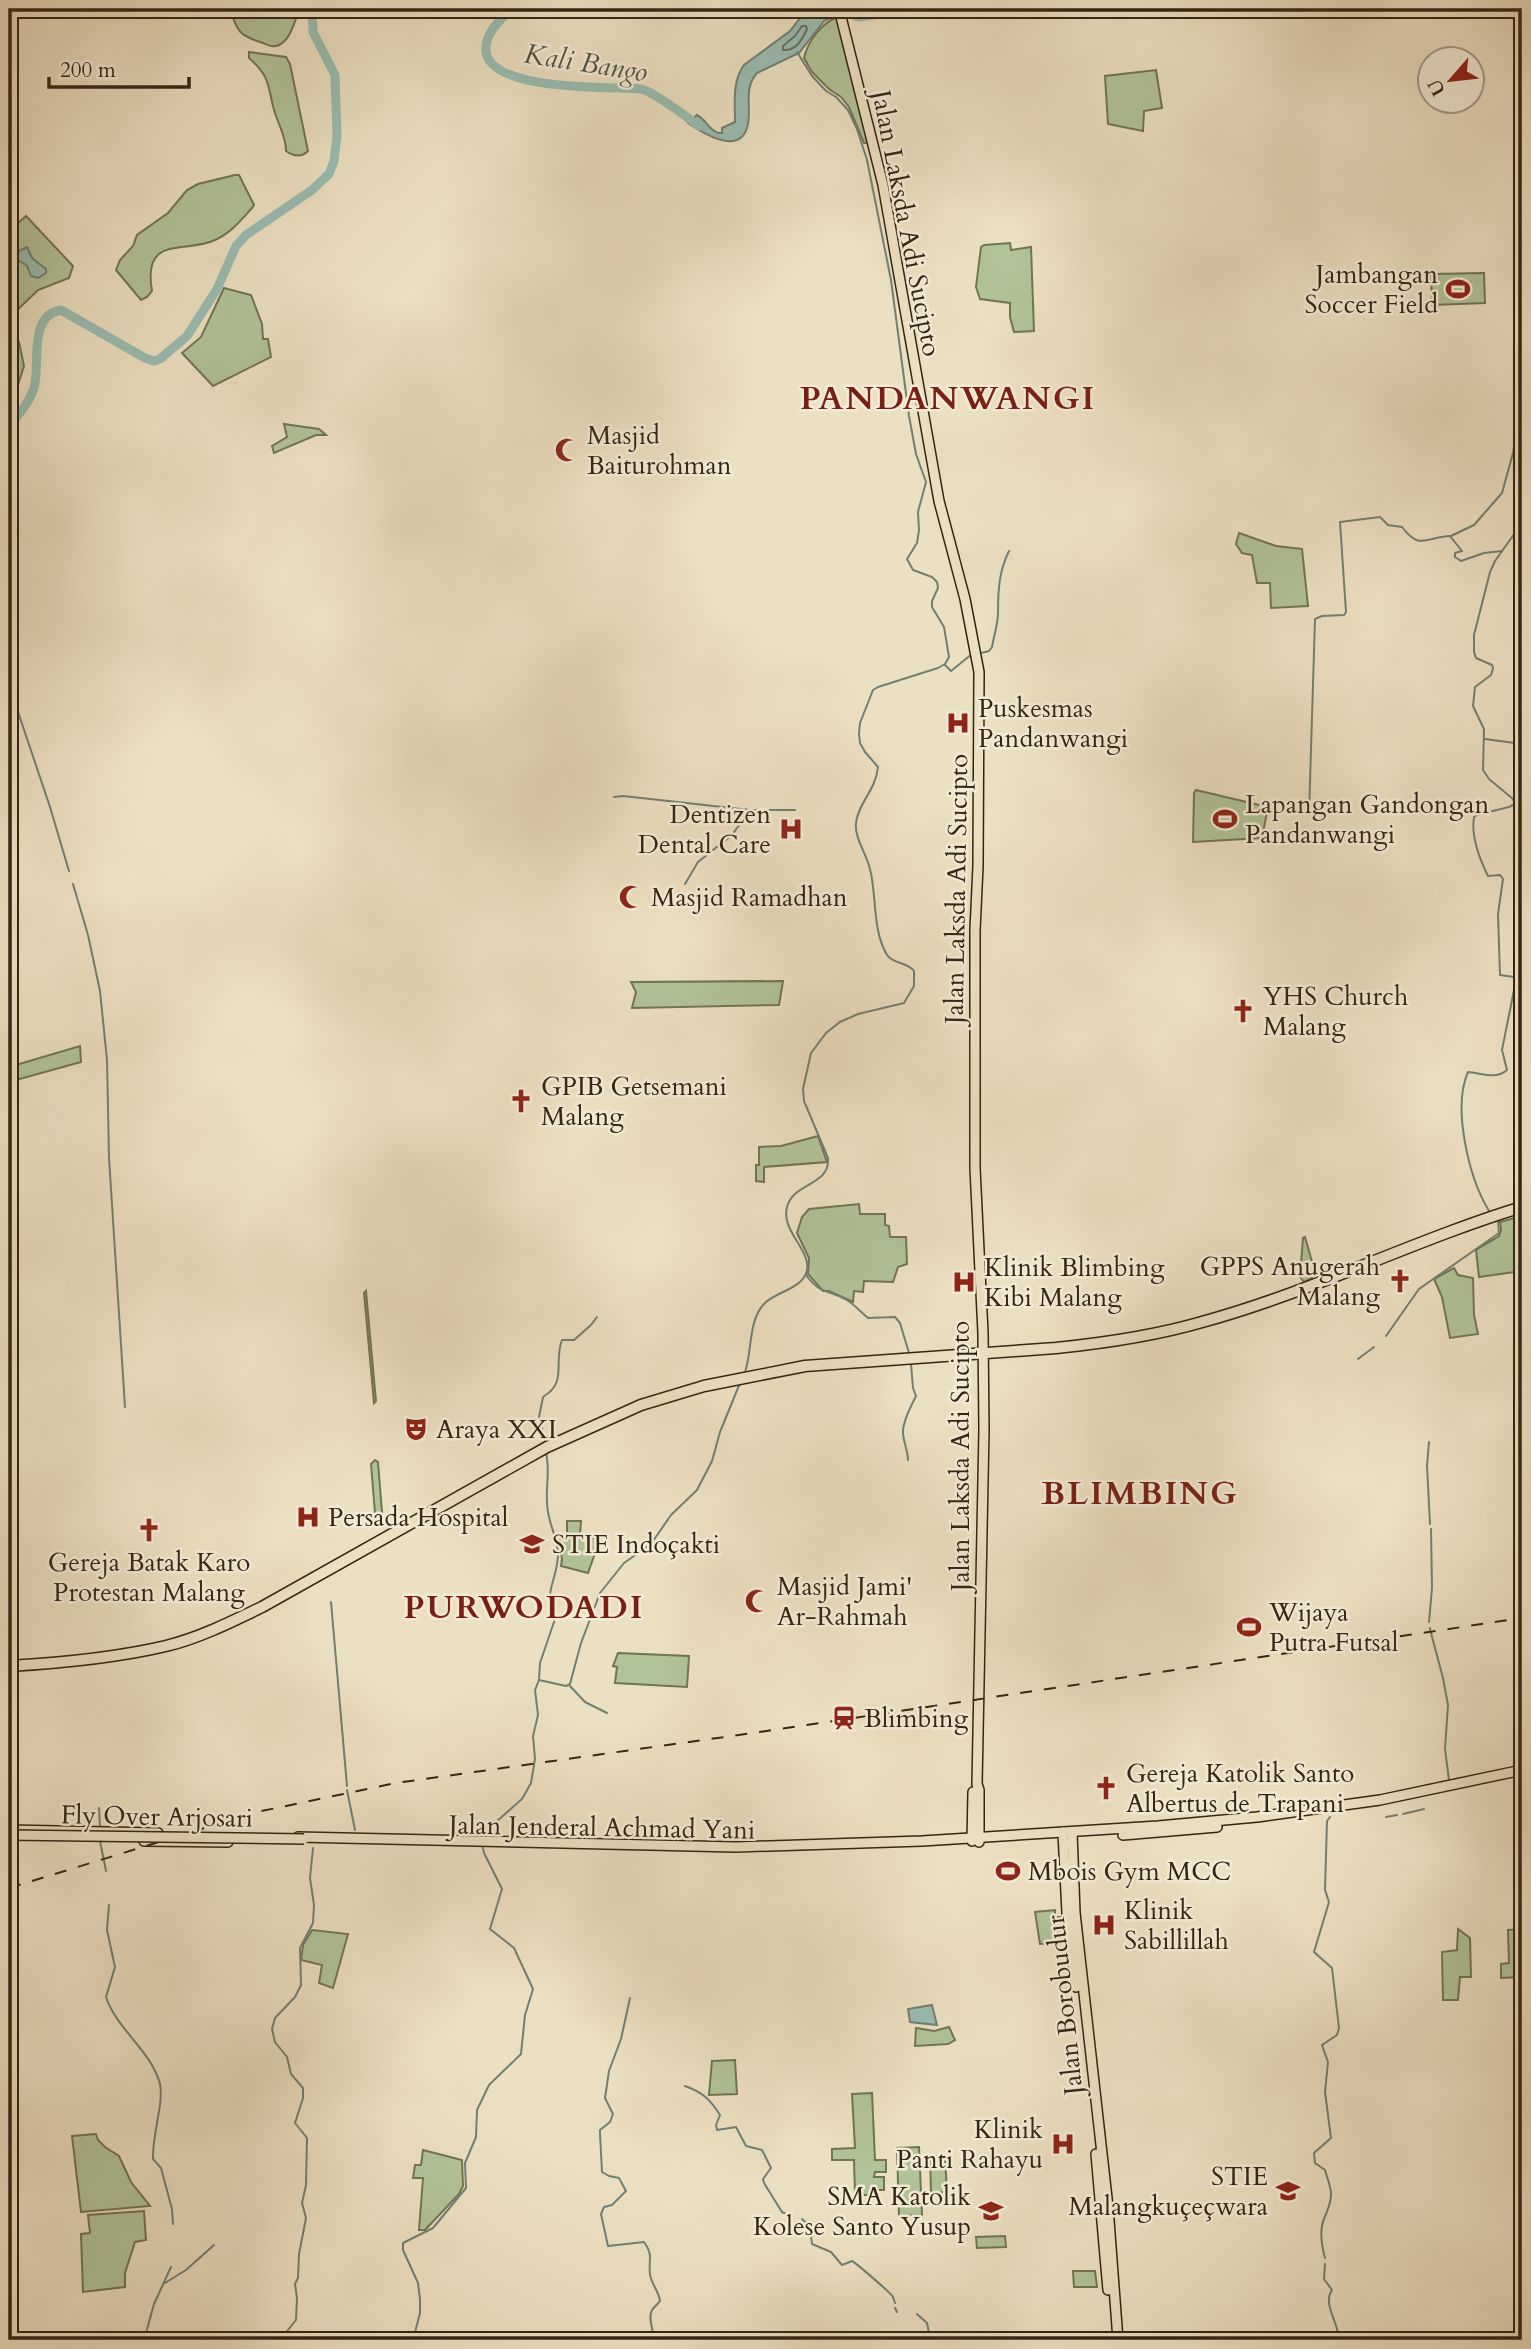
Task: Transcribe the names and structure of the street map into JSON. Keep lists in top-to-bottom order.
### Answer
{
  "streets": {
    "main road": [
      "Jalan Laksda Adi Sucipto",
      "Fly Over Arjosari",
      "Jalan Jenderal Achmad Yani",
      "Jalan Borobudur"
    ]
  },
  "crossings": [
    ["Jalan Laksda Adi Sucipto", "Jalan Jenderal Achmad Yani"],
    ["Fly Over Arjosari", "Jalan Jenderal Achmad Yani"],
    ["Jalan Jenderal Achmad Yani", "Jalan Borobudur"]
  ],
  "districts": ["PANDANWANGI", "BLIMBING", "PURWODADI"],
  "water": ["Kali Bango"],
  "places": {
    "sports": [
      "Jambangan Soccer Field",
      "Lapangan Gandongan Pandanwangi",
      "Wijaya Putra Futsal",
      "Mbois Gym MCC"
    ],
    "mosque": ["Masjid Baiturohman", "Masjid Ramadhan", "Masjid Jami' Ar-Rahmah"],
    "hospital": [
      "Puskesmas Pandanwangi",
      "Dentizen Dental Care",
      "Klinik Blimbing Kibi Malang",
      "Persada Hospital",
      "Klinik Sabillillah",
      "Klinik Panti Rahayu"
    ],
    "church": [
      "YHS Church Malang",
      "GPIB Getsemani Malang",
      "GPPS Anugerah Malang",
      "Gereja Batak Karo Protestan Malang",
      "Gereja Katolik Santo Albertus de Trapani"
    ],
    "theatre": ["Araya XXI"],
    "school or university": ["STIE Indoçakti", "STIE Malangkuçeçwara", "SMA Katolik Kolese Santo Yusup"],
    "station": ["Blimbing"]
  },
  "scale_bar": "200 m",
  "north": "bottom left"
}
